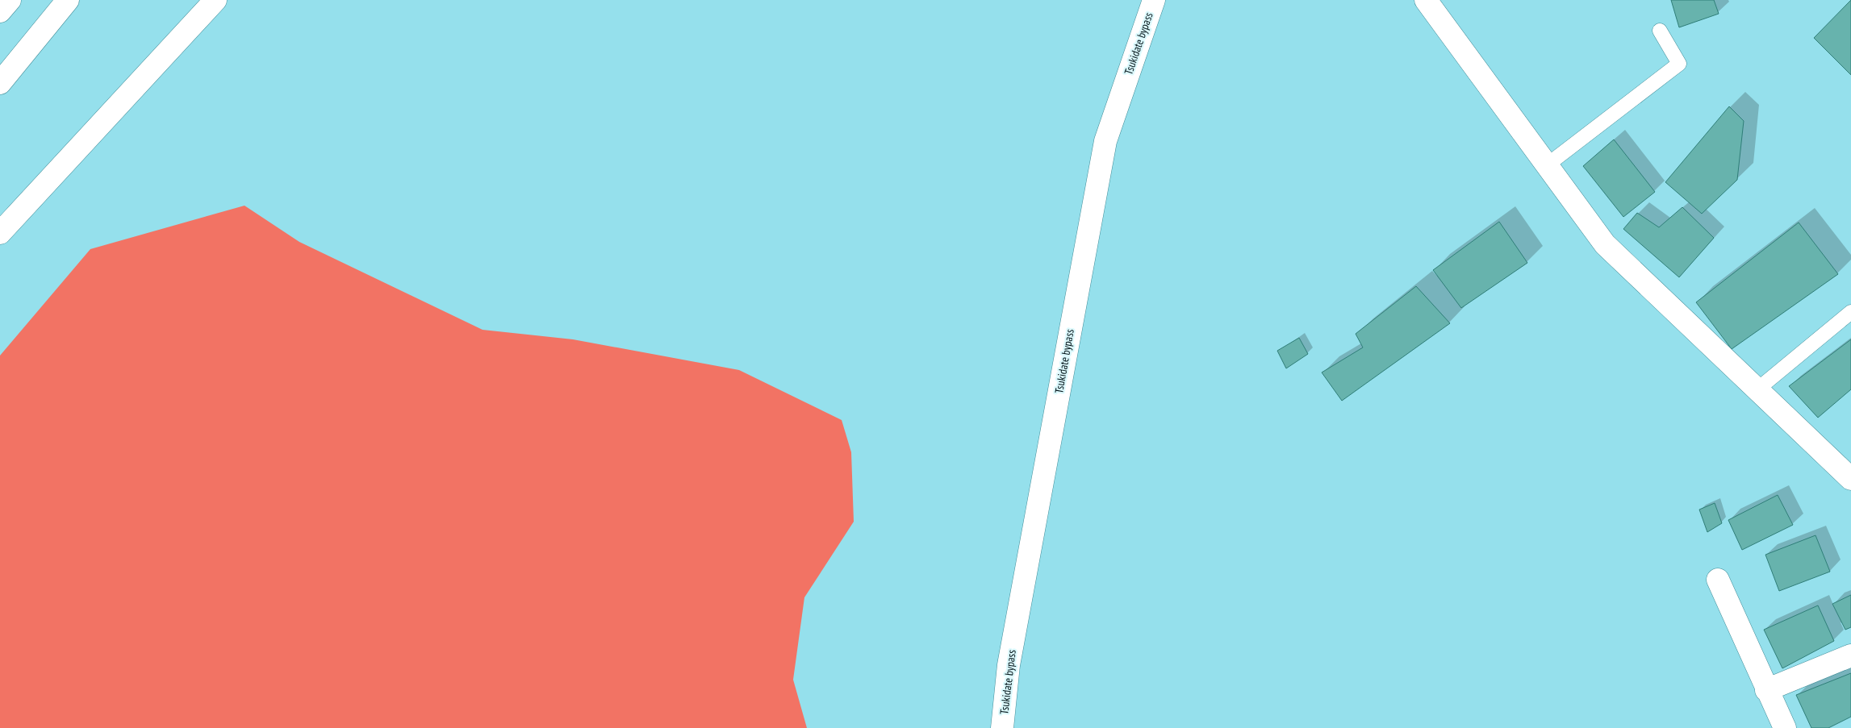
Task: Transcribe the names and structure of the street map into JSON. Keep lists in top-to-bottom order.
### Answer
{
  "streets": {
    "main road": ["Tsukidate bypass"]
  }
}
